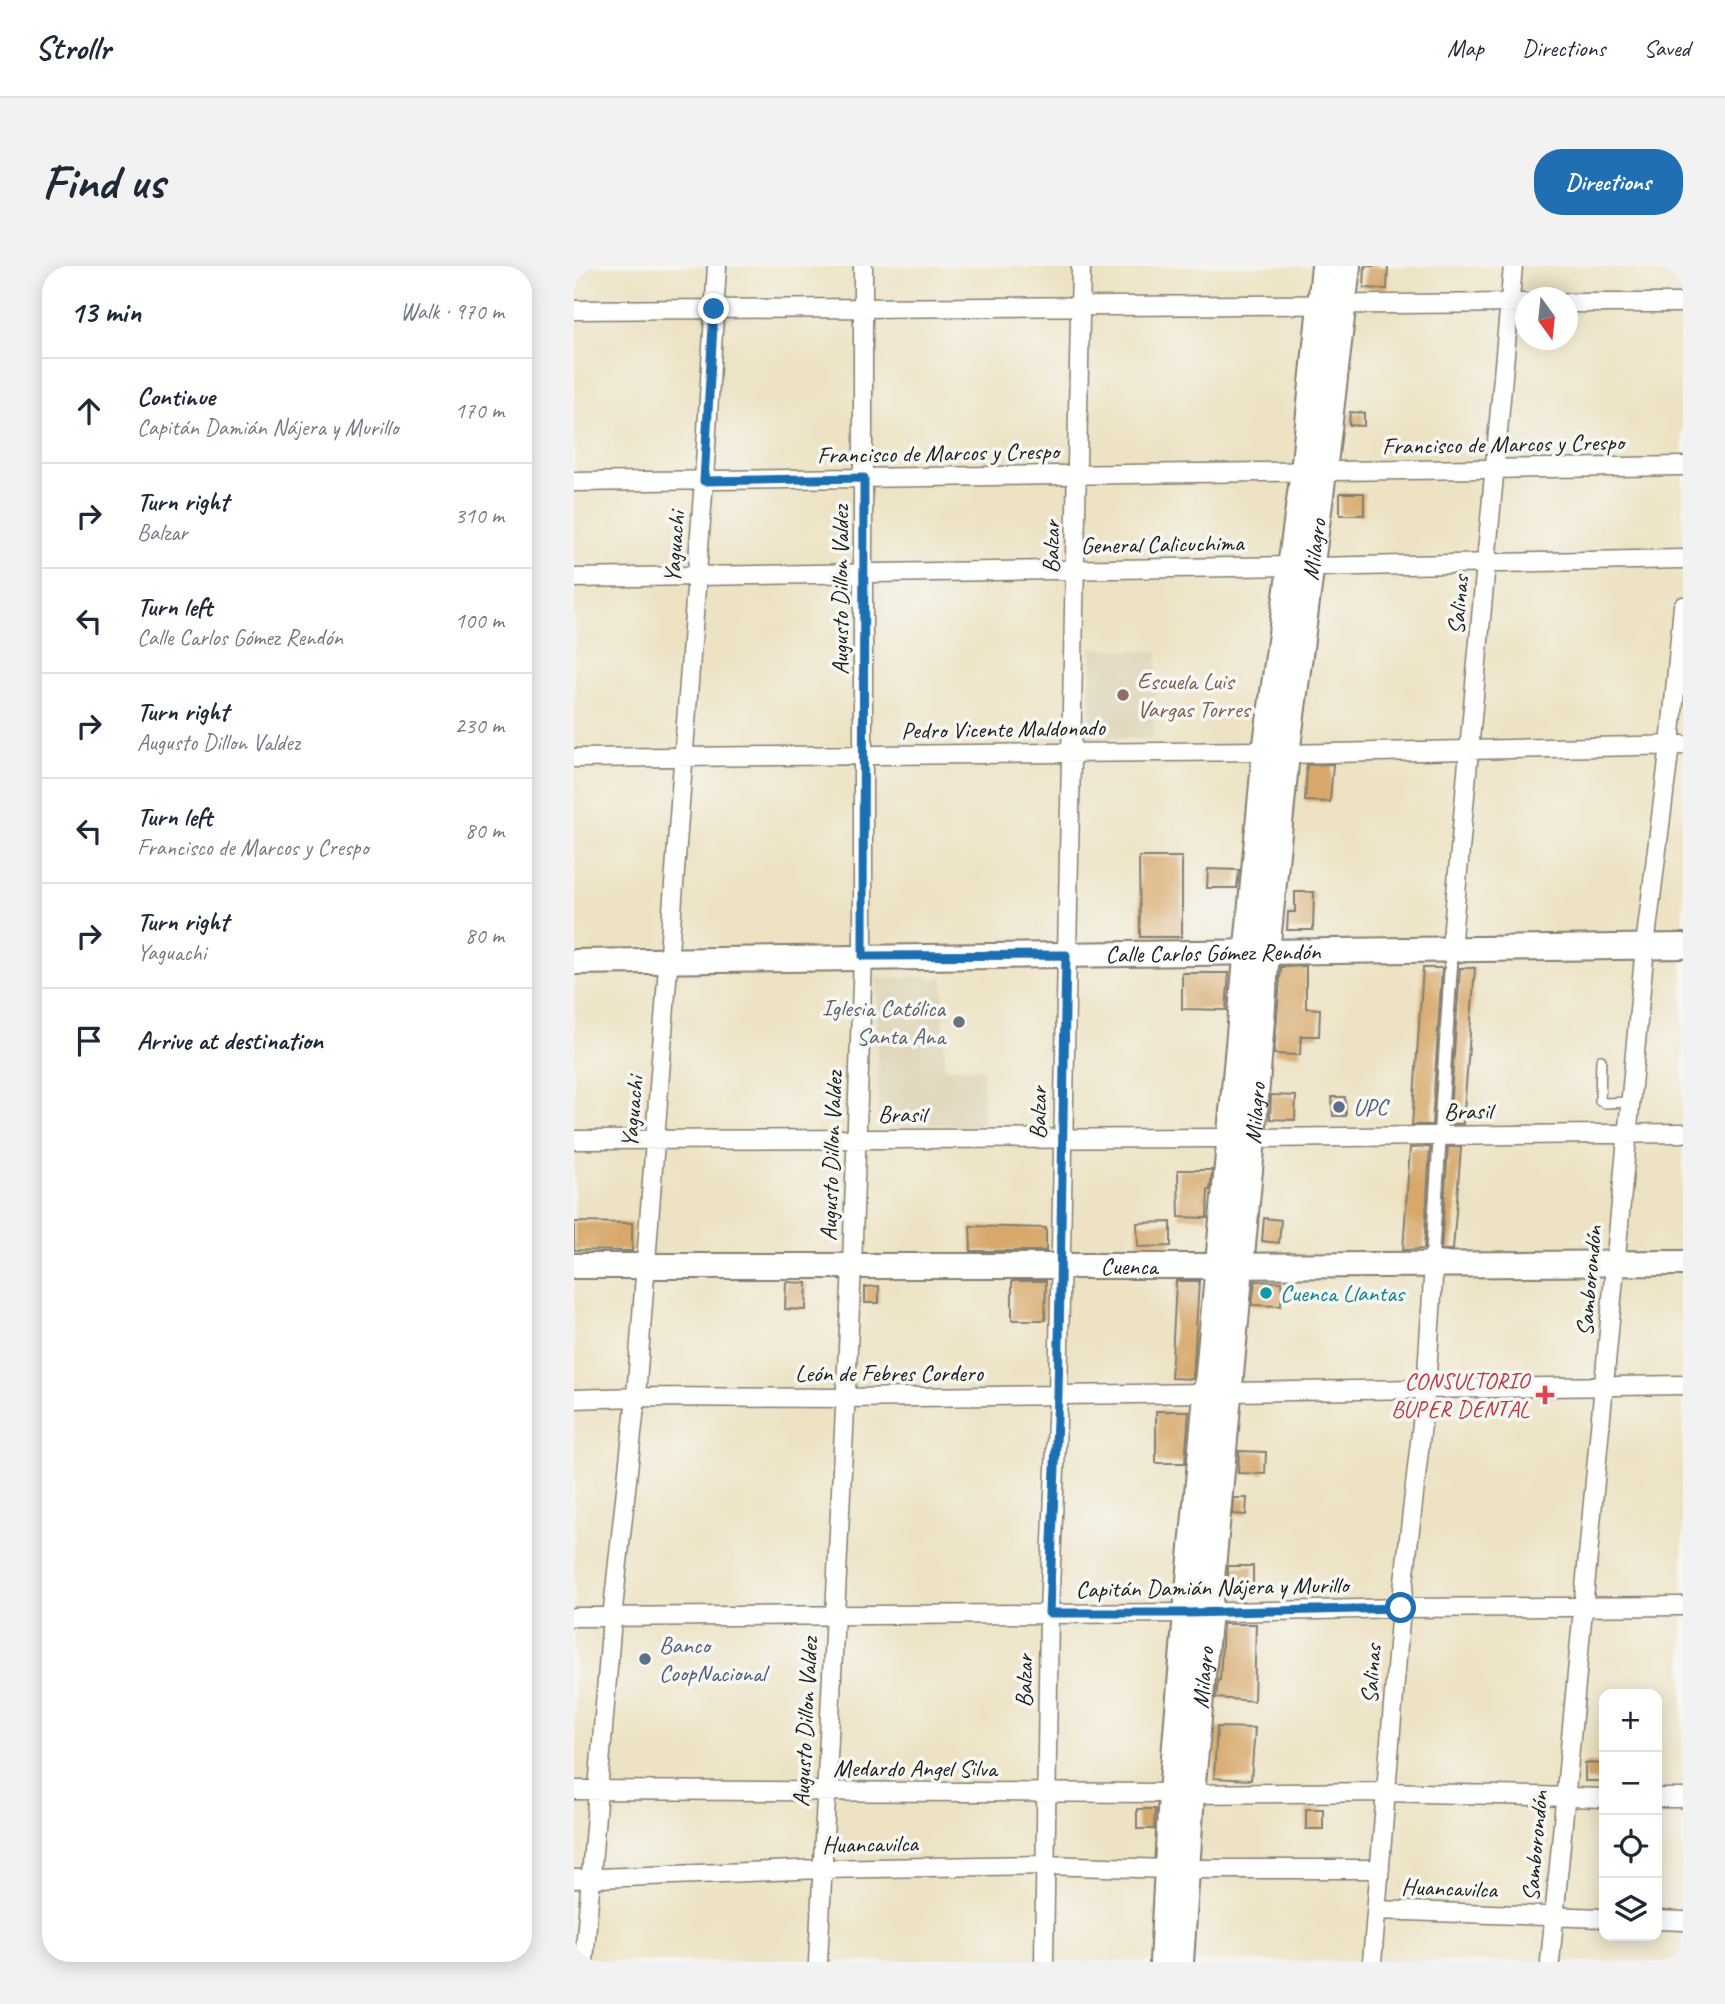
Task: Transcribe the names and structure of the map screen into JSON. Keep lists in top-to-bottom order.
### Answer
{
  "streets": {
    "main road": ["Milagro", "Calle Carlos Gómez Rendón", "Cuenca"],
    "street": [
      "Francisco de Marcos y Crespo",
      "General Calicuchima",
      "Yaguachi",
      "Balzar",
      "Augusto Dillon Valdez",
      "Salinas",
      "Pedro Vicente Maldonado",
      "Brasil",
      "Samborondón",
      "León de Febres Cordero",
      "Capitán Damián Nájera y Murillo",
      "Medardo Angel Silva",
      "Huancavilca"
    ]
  },
  "crossings": [
    ["Francisco de Marcos y Crespo", "Yaguachi"],
    ["Francisco de Marcos y Crespo", "Balzar"],
    ["Francisco de Marcos y Crespo", "Milagro"],
    ["Francisco de Marcos y Crespo", "Augusto Dillon Valdez"],
    ["Francisco de Marcos y Crespo", "Salinas"],
    ["General Calicuchima", "Yaguachi"],
    ["General Calicuchima", "Balzar"],
    ["General Calicuchima", "Milagro"],
    ["General Calicuchima", "Augusto Dillon Valdez"],
    ["General Calicuchima", "Salinas"],
    ["Yaguachi", "Pedro Vicente Maldonado"],
    ["Yaguachi", "Calle Carlos Gómez Rendón"],
    ["Yaguachi", "Brasil"],
    ["Yaguachi", "Cuenca"],
    ["Yaguachi", "León de Febres Cordero"],
    ["Yaguachi", "Capitán Damián Nájera y Murillo"],
    ["Yaguachi", "Medardo Angel Silva"],
    ["Yaguachi", "Huancavilca"],
    ["Balzar", "Pedro Vicente Maldonado"],
    ["Balzar", "Calle Carlos Gómez Rendón"],
    ["Balzar", "Brasil"],
    ["Balzar", "Cuenca"],
    ["Balzar", "León de Febres Cordero"],
    ["Balzar", "Capitán Damián Nájera y Murillo"],
    ["Balzar", "Medardo Angel Silva"],
    ["Balzar", "Huancavilca"],
    ["Milagro", "Pedro Vicente Maldonado"],
    ["Milagro", "Calle Carlos Gómez Rendón"],
    ["Milagro", "Brasil"],
    ["Milagro", "Cuenca"],
    ["Milagro", "León de Febres Cordero"],
    ["Milagro", "Capitán Damián Nájera y Murillo"],
    ["Milagro", "Medardo Angel Silva"],
    ["Milagro", "Huancavilca"],
    ["Augusto Dillon Valdez", "Pedro Vicente Maldonado"],
    ["Augusto Dillon Valdez", "Calle Carlos Gómez Rendón"],
    ["Augusto Dillon Valdez", "Brasil"],
    ["Augusto Dillon Valdez", "Cuenca"],
    ["Augusto Dillon Valdez", "León de Febres Cordero"],
    ["Augusto Dillon Valdez", "Capitán Damián Nájera y Murillo"],
    ["Augusto Dillon Valdez", "Medardo Angel Silva"],
    ["Augusto Dillon Valdez", "Huancavilca"],
    ["Salinas", "Pedro Vicente Maldonado"],
    ["Salinas", "Calle Carlos Gómez Rendón"],
    ["Salinas", "Brasil"],
    ["Salinas", "Cuenca"],
    ["Salinas", "León de Febres Cordero"],
    ["Salinas", "Capitán Damián Nájera y Murillo"],
    ["Salinas", "Medardo Angel Silva"],
    ["Salinas", "Huancavilca"],
    ["Pedro Vicente Maldonado", "Samborondón"],
    ["Calle Carlos Gómez Rendón", "Samborondón"],
    ["Brasil", "Samborondón"],
    ["Cuenca", "Samborondón"],
    ["Samborondón", "León de Febres Cordero"],
    ["Samborondón", "Capitán Damián Nájera y Murillo"],
    ["Samborondón", "Medardo Angel Silva"],
    ["Samborondón", "Huancavilca"]
  ],
  "places": {
    "other": [
      "Escuela Luis Vargas Torres",
      "Iglesia Católica Santa Ana",
      "UPC",
      "Cuenca Llantas",
      "Banco CoopNacional"
    ],
    "health": ["CONSULTORIO BUPER DENTAL"]
  },
  "north": "bottom",
  "page": {
    "header": "Strollr",
    "nav": ["Map", "Directions", "Saved"],
    "buttons": "Directions",
    "title": "Find us",
    "heading": ["13 min", "Walk · 970 m"],
    "list": [
      ["Continue", "Capitán Damián Nájera y Murillo", "170 m"],
      ["Turn right", "Balzar", "310 m"],
      ["Turn left", "Calle Carlos Gómez Rendón", "100 m"],
      ["Turn right", "Augusto Dillon Valdez", "230 m"],
      ["Turn left", "Francisco de Marcos y Crespo", "80 m"],
      ["Turn right", "Yaguachi", "80 m"],
      "Arrive at destination"
    ],
    "map_buttons": ["+", "−"]
  }
}
